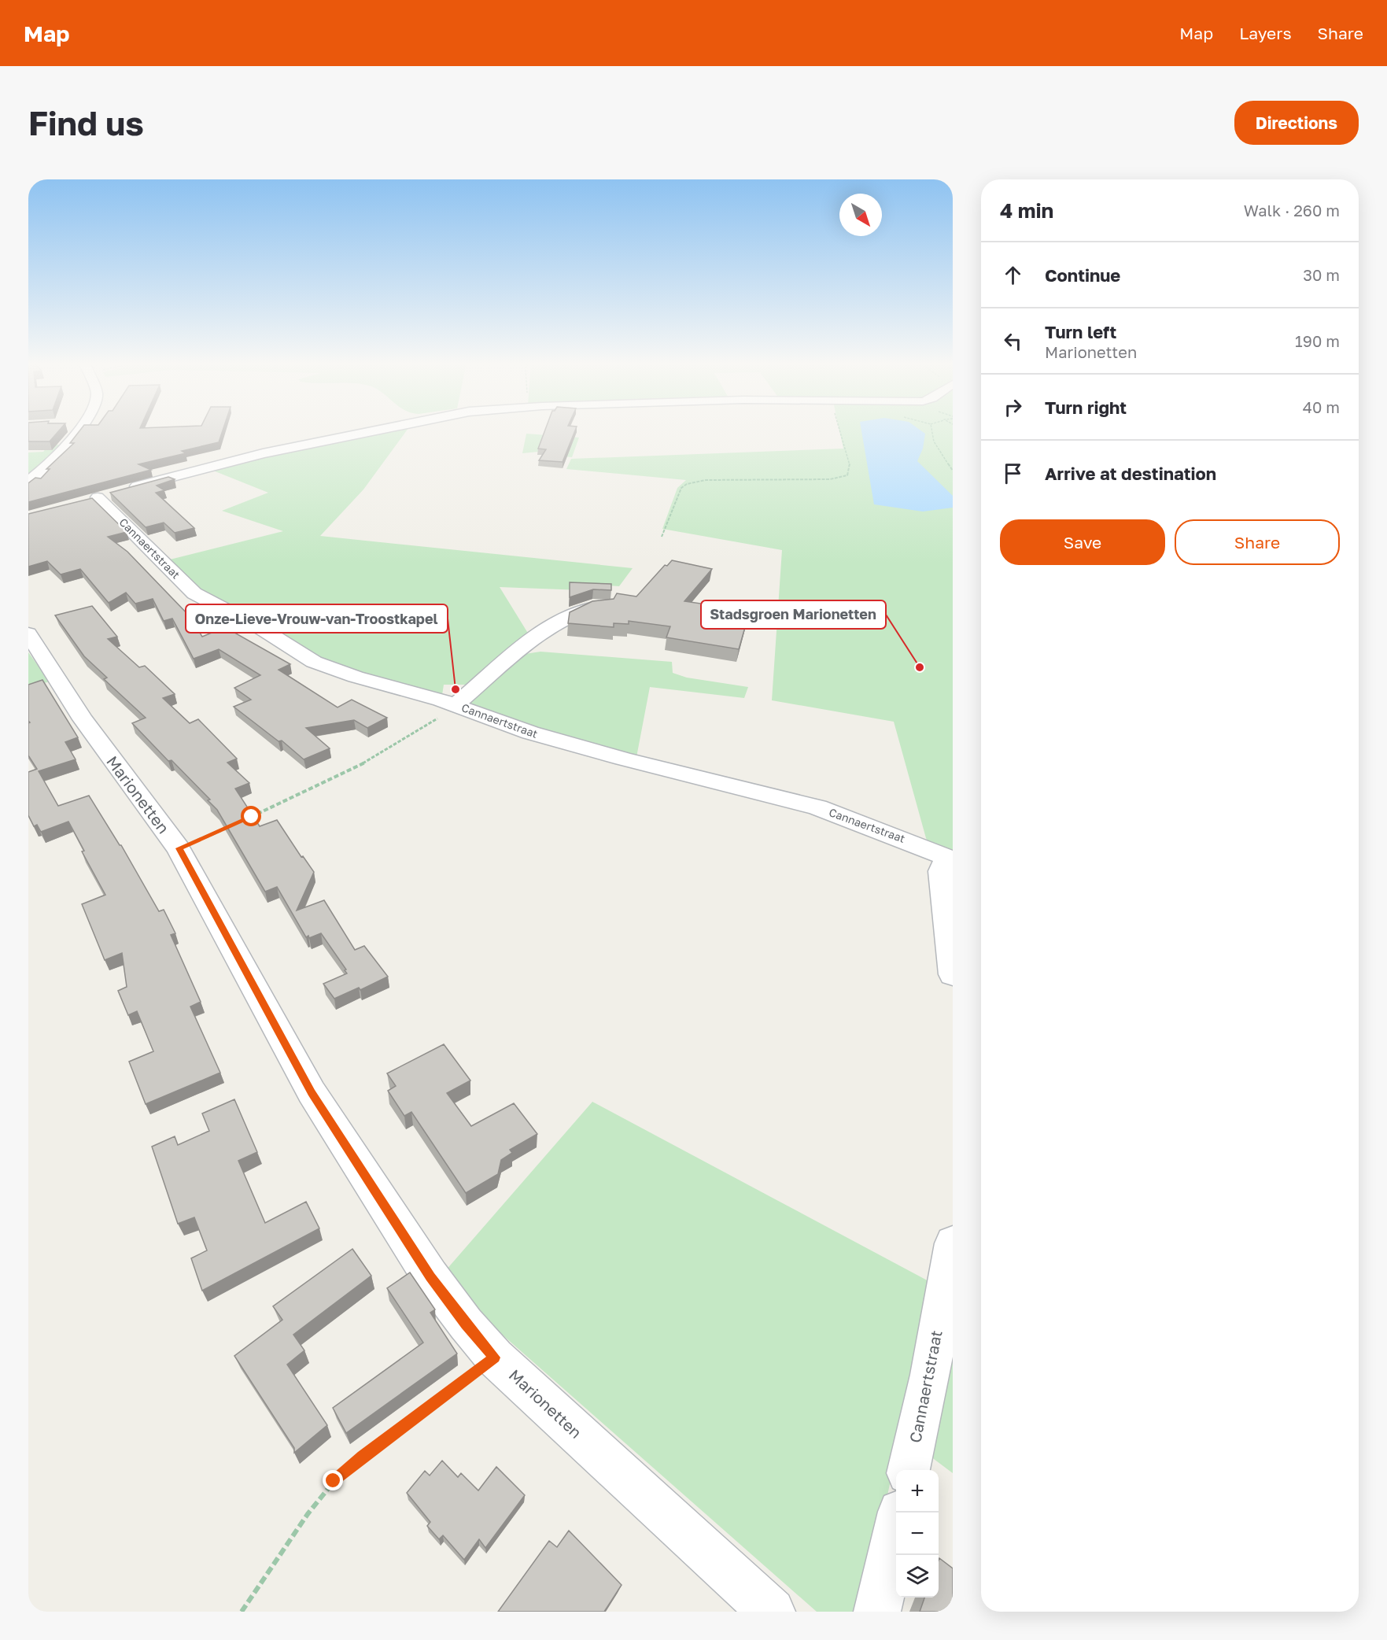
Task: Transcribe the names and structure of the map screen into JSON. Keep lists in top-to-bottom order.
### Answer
{
  "streets": {
    "street": ["Cannaertstraat", "Marionetten"]
  },
  "places": ["Stadsgroen Marionetten", "Onze-Lieve-Vrouw-van-Troostkapel"],
  "north": "bottom right",
  "page": {
    "header": "Map",
    "nav": ["Map", "Layers", "Share"],
    "buttons": [
      "Directions",
      ["Save", "Share"]
    ],
    "title": "Find us",
    "heading": ["4 min", "Walk · 260 m"],
    "list": [
      ["Continue", "30 m"],
      ["Turn left", "Marionetten", "190 m"],
      ["Turn right", "40 m"],
      "Arrive at destination"
    ],
    "map_buttons": ["+", "−"]
  }
}
